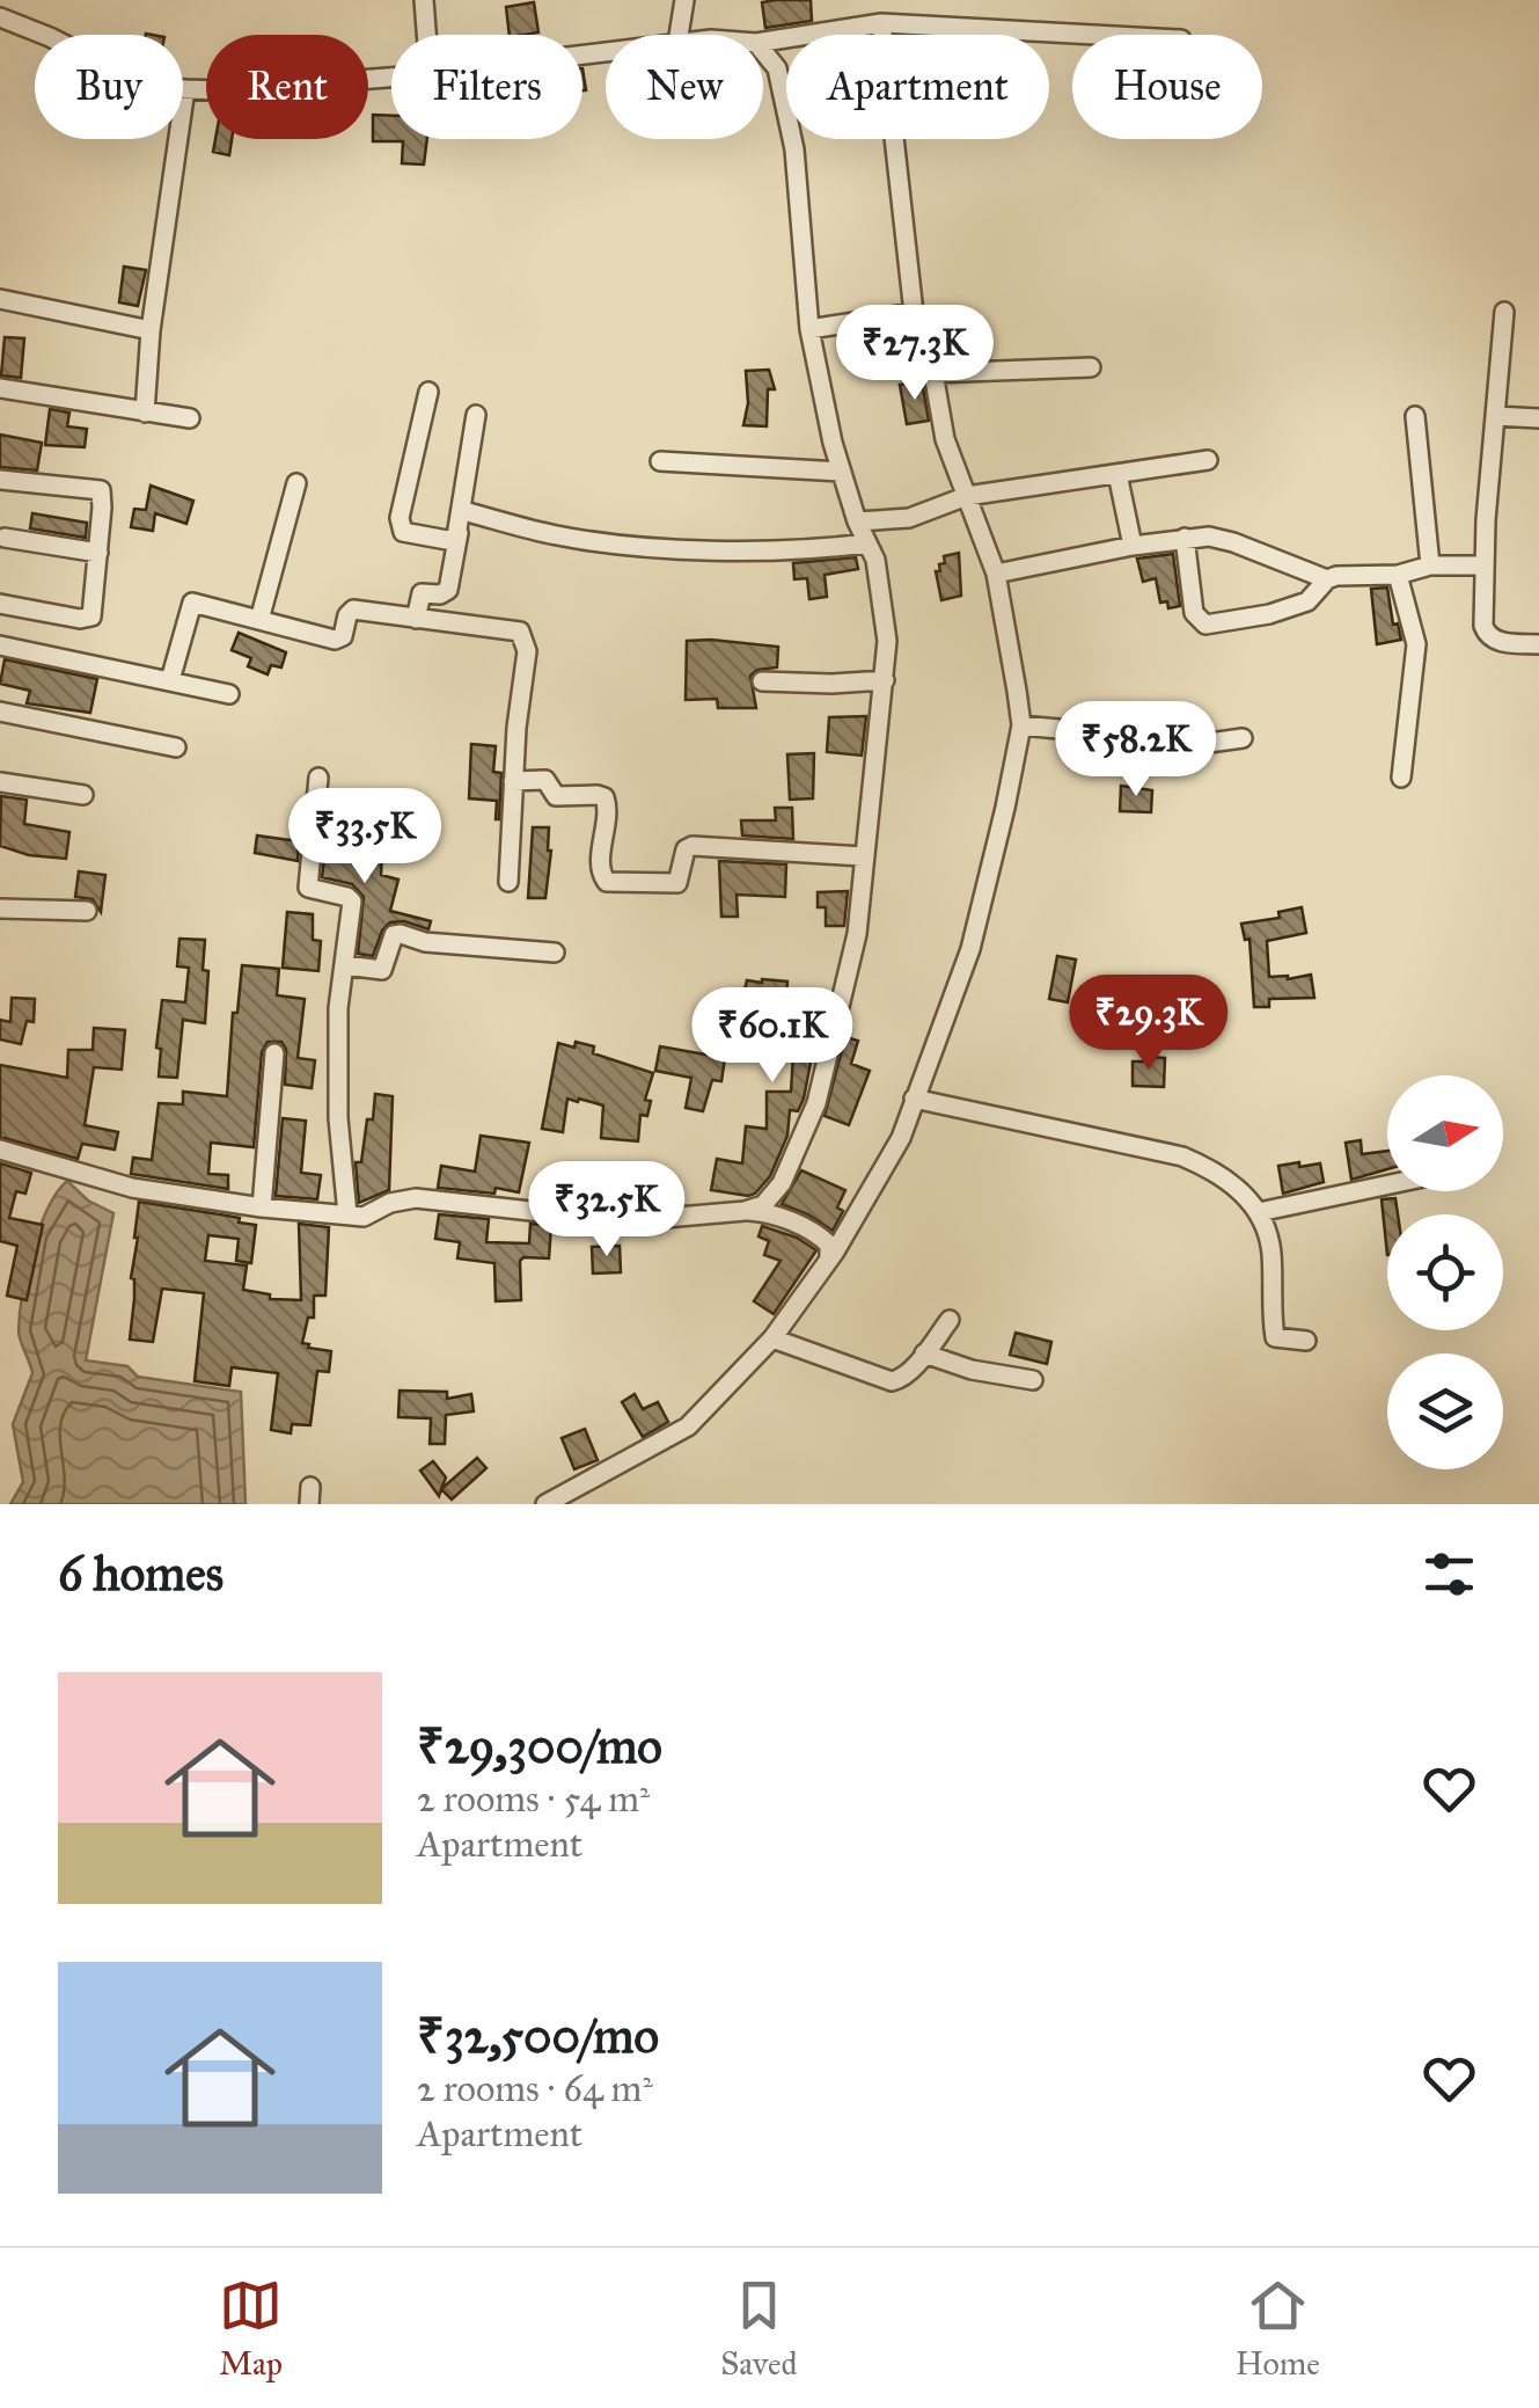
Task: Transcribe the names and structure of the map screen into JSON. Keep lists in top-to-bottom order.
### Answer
{
  "north": "right",
  "page": {
    "chip": [
      "Buy",
      "Rent",
      "Filters",
      "New",
      "Apartment",
      "House"
    ],
    "price": [
      "₹27.3K",
      "₹58.2K",
      "₹33.5K",
      "₹29.3K",
      "₹60.1K",
      "₹32.5K"
    ],
    "heading": "6 homes",
    "list": [
      {
        "name": "₹29,300/mo",
        "note": "2 rooms · 54 m² · Apartment"
      },
      {
        "name": "₹32,500/mo",
        "note": "2 rooms · 64 m² · Apartment"
      }
    ],
    "tabs": ["Map", "Saved", "Home"]
  }
}
